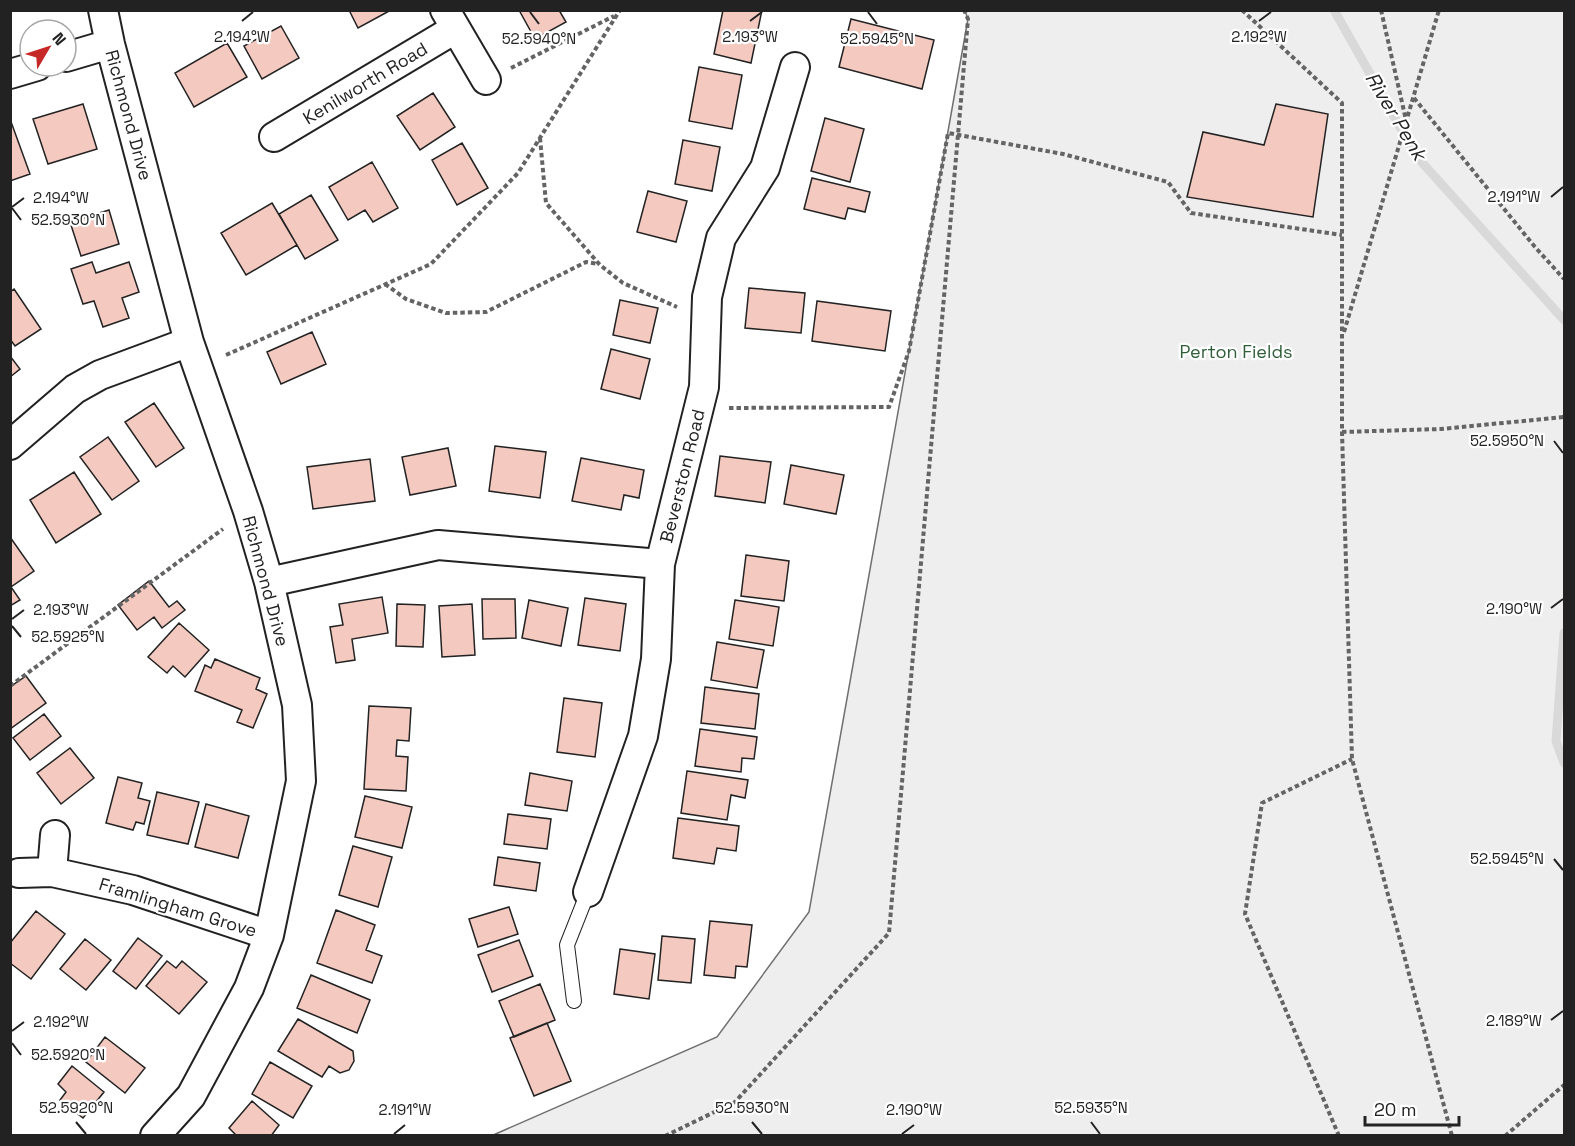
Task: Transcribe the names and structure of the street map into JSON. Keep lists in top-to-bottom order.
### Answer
{
  "streets": {
    "street": [
      "Kenilworth Road",
      "Richmond Drive",
      "Beverston Road",
      "Framlingham Grove"
    ]
  },
  "crossings": [
    ["Richmond Drive", "Framlingham Grove"]
  ],
  "water": ["River Penk"],
  "parks": ["Perton Fields"],
  "scale_bar": "20 m",
  "north": "top right",
  "coordinates": [
    "2.194°W",
    "2.193°W",
    "2.192°W",
    "52.5940°N",
    "52.5945°N",
    "2.191°W",
    "52.5930°N",
    "52.5950°N",
    "2.190°W",
    "52.5925°N",
    "2.189°W",
    "52.5920°N",
    "52.5935°N"
  ]
}
